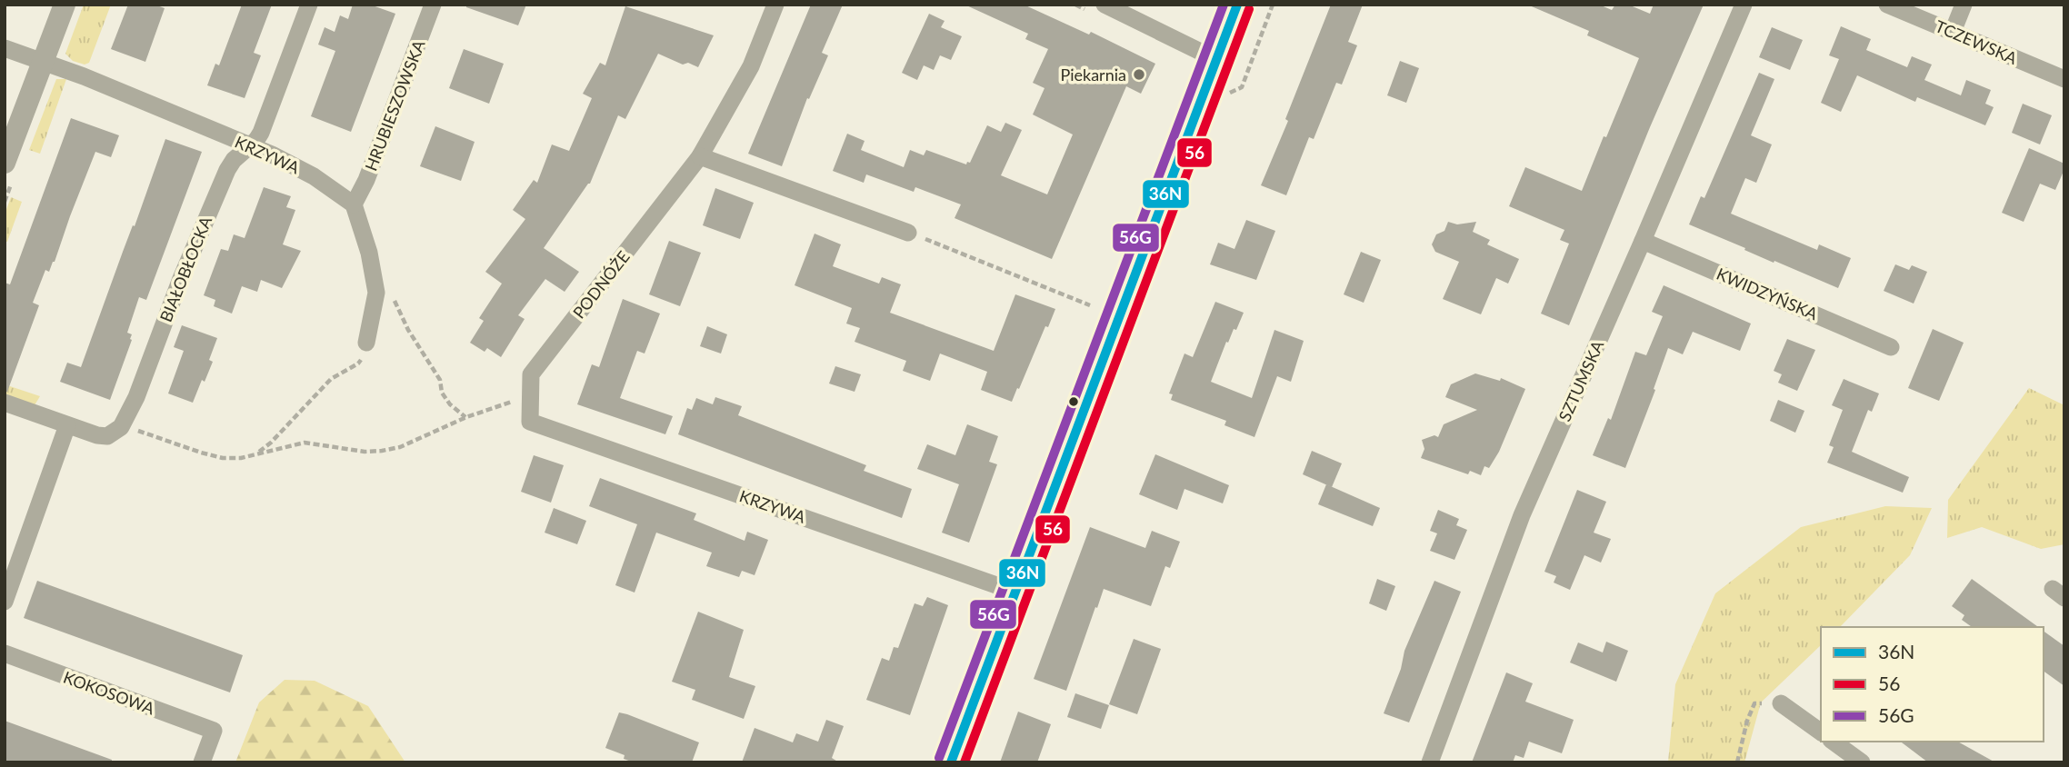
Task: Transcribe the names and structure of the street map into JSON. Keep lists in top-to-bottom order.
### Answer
{
  "streets": {
    "street": [
      "TCZEWSKA",
      "HRUBIESZOWSKA",
      "KRZYWA",
      "BIAŁOBŁOCKA",
      "PODNÓŻE",
      "KWIDZYŃSKA",
      "SZTUMSKA",
      "KOKOSOWA"
    ]
  },
  "crossings": [
    ["HRUBIESZOWSKA", "KRZYWA"],
    ["KRZYWA", "BIAŁOBŁOCKA"],
    ["KRZYWA", "PODNÓŻE"],
    ["KWIDZYŃSKA", "SZTUMSKA"]
  ],
  "places": ["Piekarnia"],
  "lines": ["transit line 36N", "transit line 56G", "transit line 56"],
  "legend": ["36N", "56", "56G"]
}
